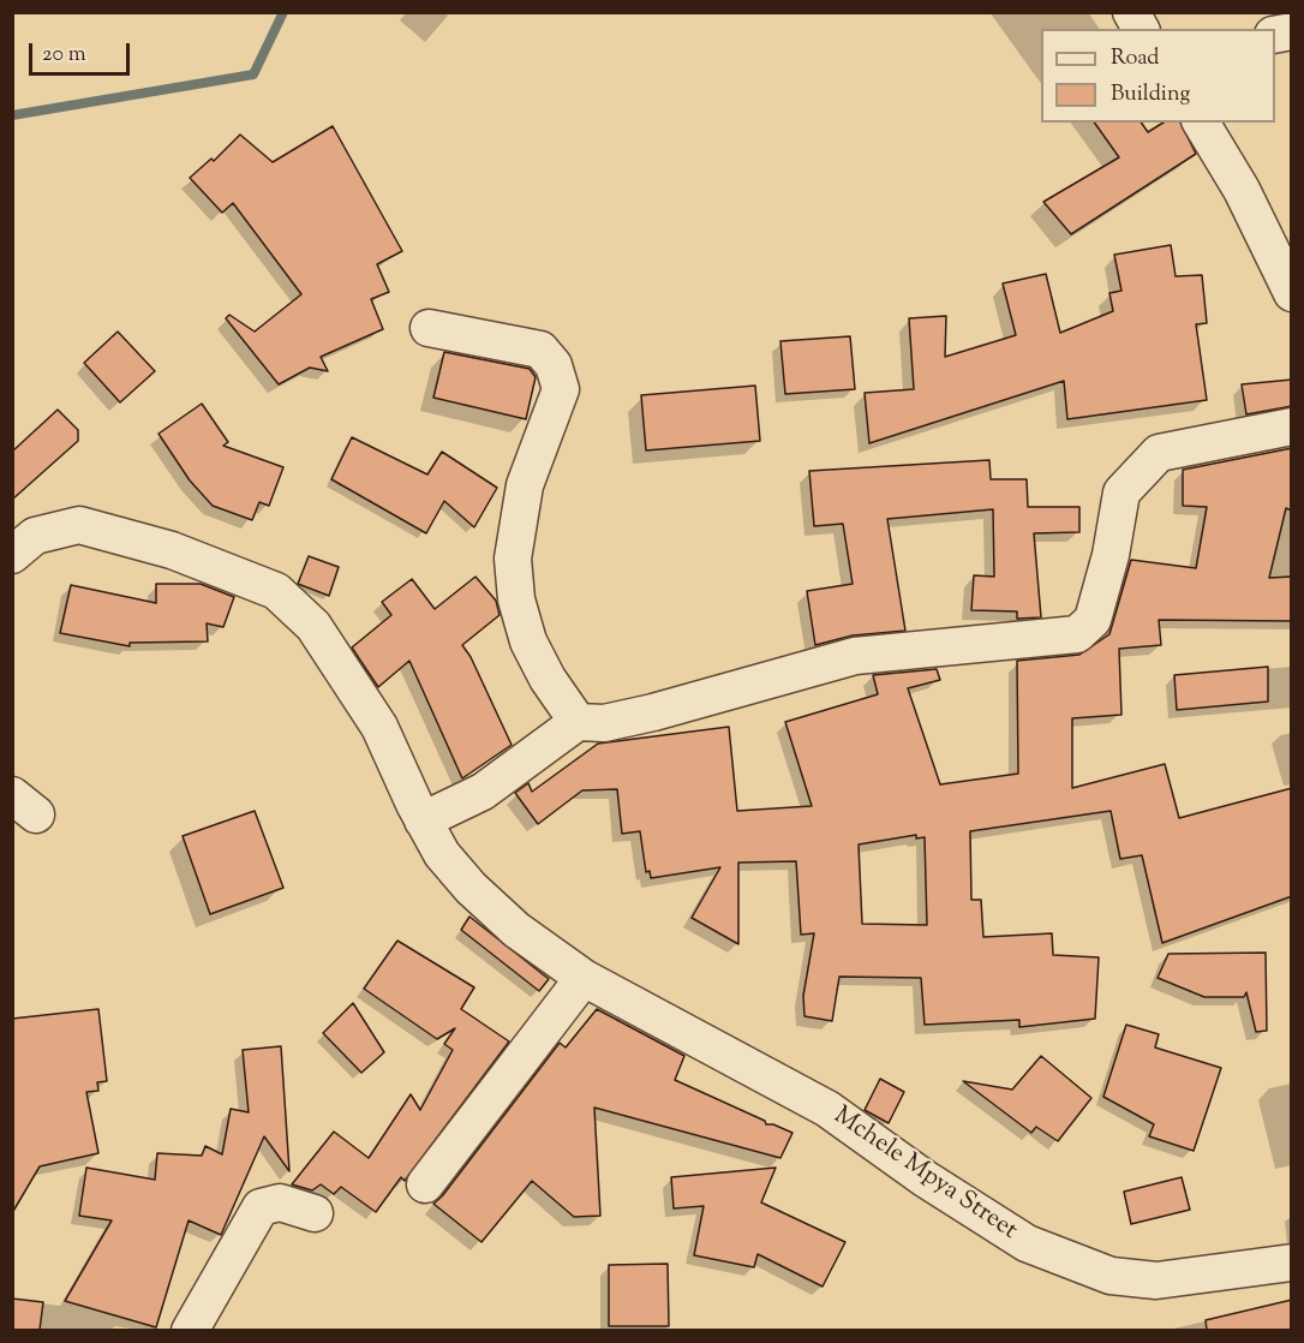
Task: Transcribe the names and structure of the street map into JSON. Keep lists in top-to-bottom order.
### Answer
{
  "streets": {
    "street": ["Mchele Mpya Street"]
  },
  "legend": ["Road", "Building"],
  "scale_bar": "20 m"
}
